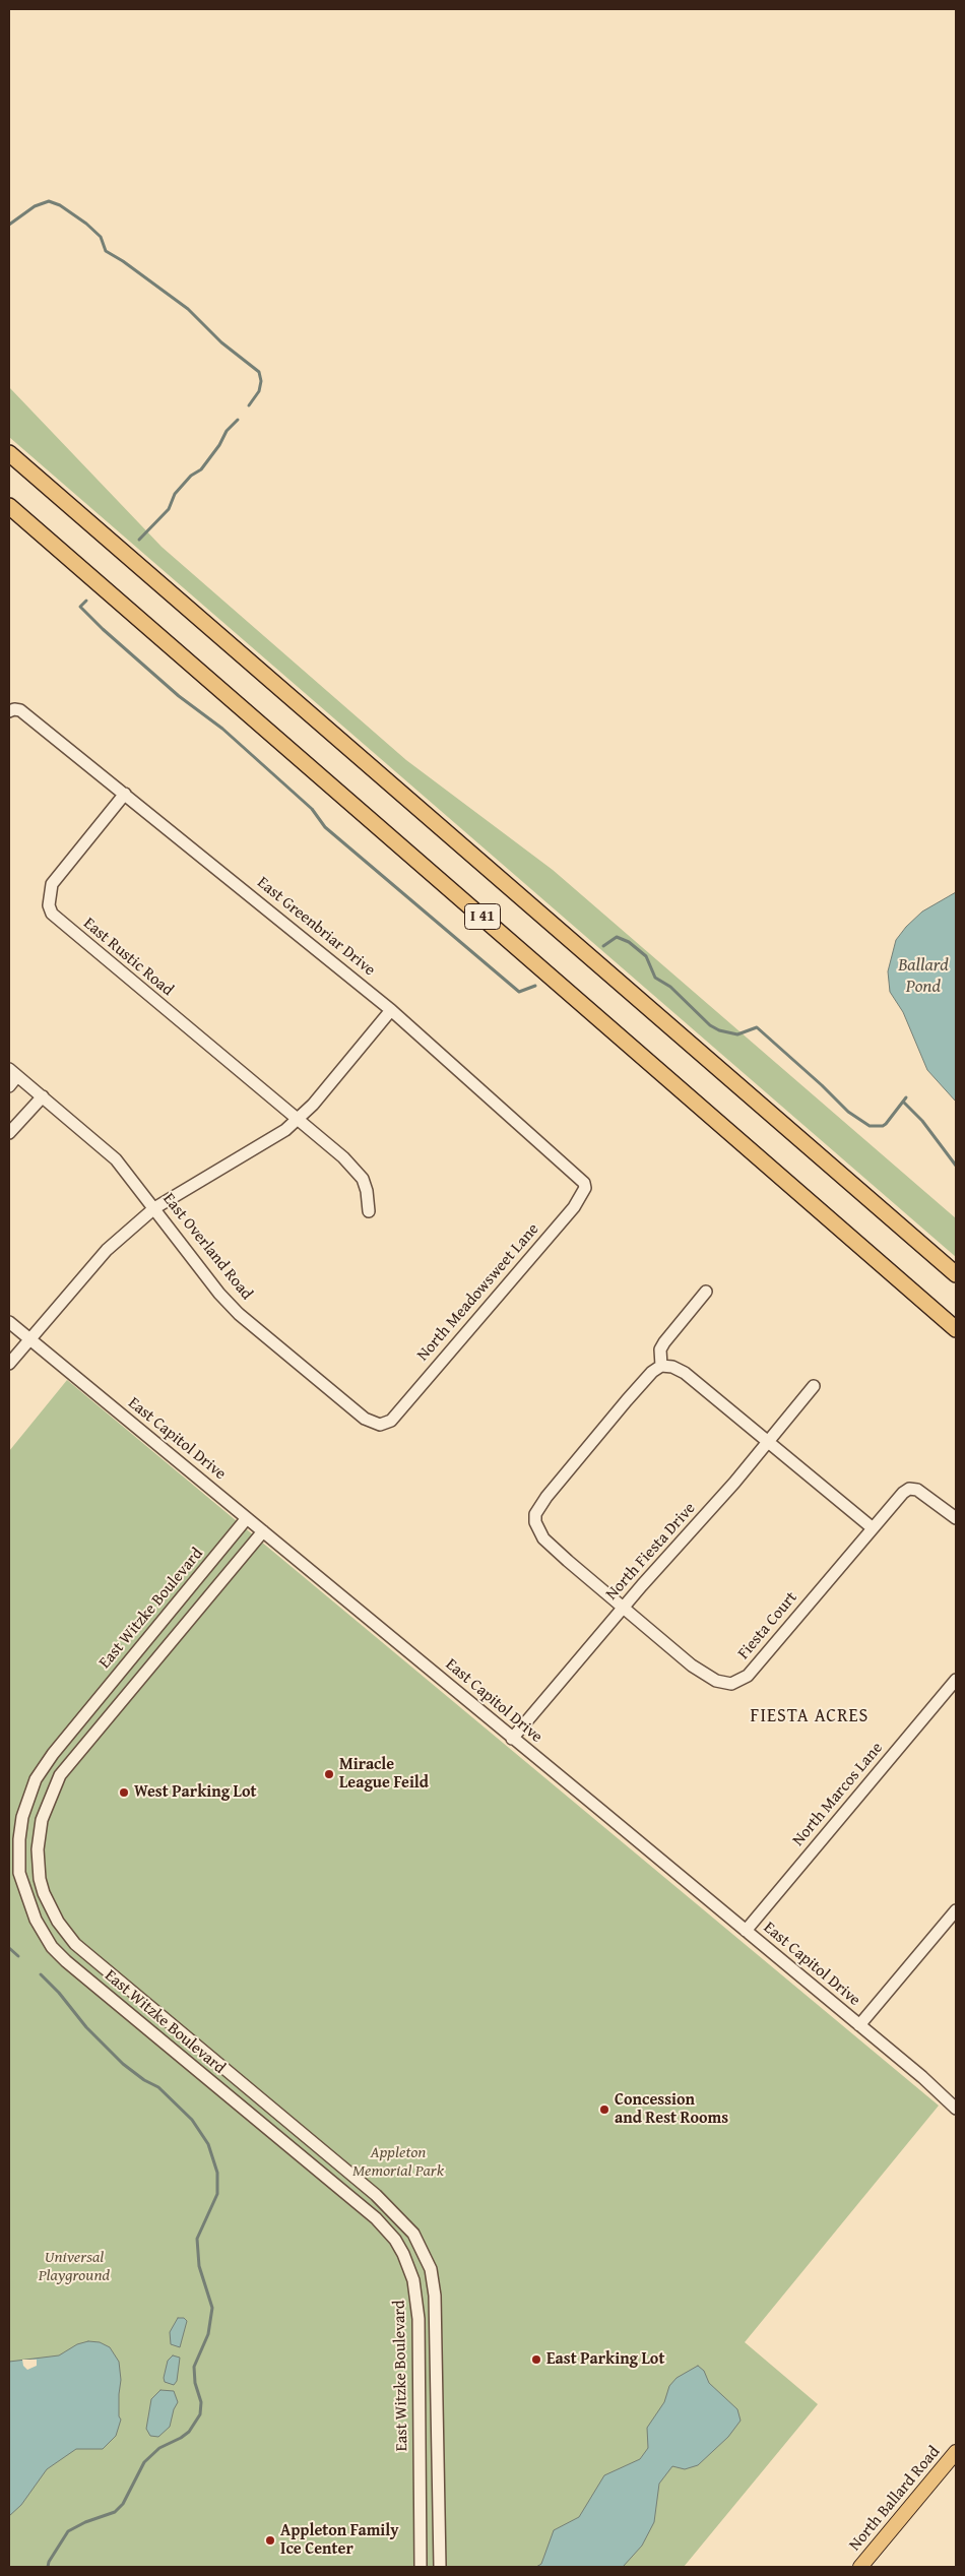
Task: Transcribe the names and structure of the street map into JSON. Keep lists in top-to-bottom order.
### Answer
{
  "streets": {
    "highway": ["I 41"],
    "main road": ["North Ballard Road"],
    "street": [
      "East Greenbriar Drive",
      "East Rustic Road",
      "East Overland Road",
      "North Meadowsweet Lane",
      "East Capitol Drive",
      "North Fiesta Drive",
      "East Witzke Boulevard",
      "Fiesta Court",
      "North Marcos Lane"
    ]
  },
  "crossings": [
    ["East Greenbriar Drive", "East Rustic Road"],
    ["East Greenbriar Drive", "North Meadowsweet Lane"],
    ["East Overland Road", "North Meadowsweet Lane"],
    ["East Capitol Drive", "North Fiesta Drive"],
    ["East Capitol Drive", "East Witzke Boulevard"],
    ["East Capitol Drive", "North Marcos Lane"],
    ["North Fiesta Drive", "Fiesta Court"]
  ],
  "districts": ["FIESTA ACRES"],
  "water": ["Ballard Pond"],
  "parks": ["Appleton Memorial Park", "Universal Playground"],
  "places": [
    "Miracle League Feild",
    "West Parking Lot",
    "Concession and Rest Rooms",
    "East Parking Lot",
    "Appleton Family Ice Center"
  ]
}
